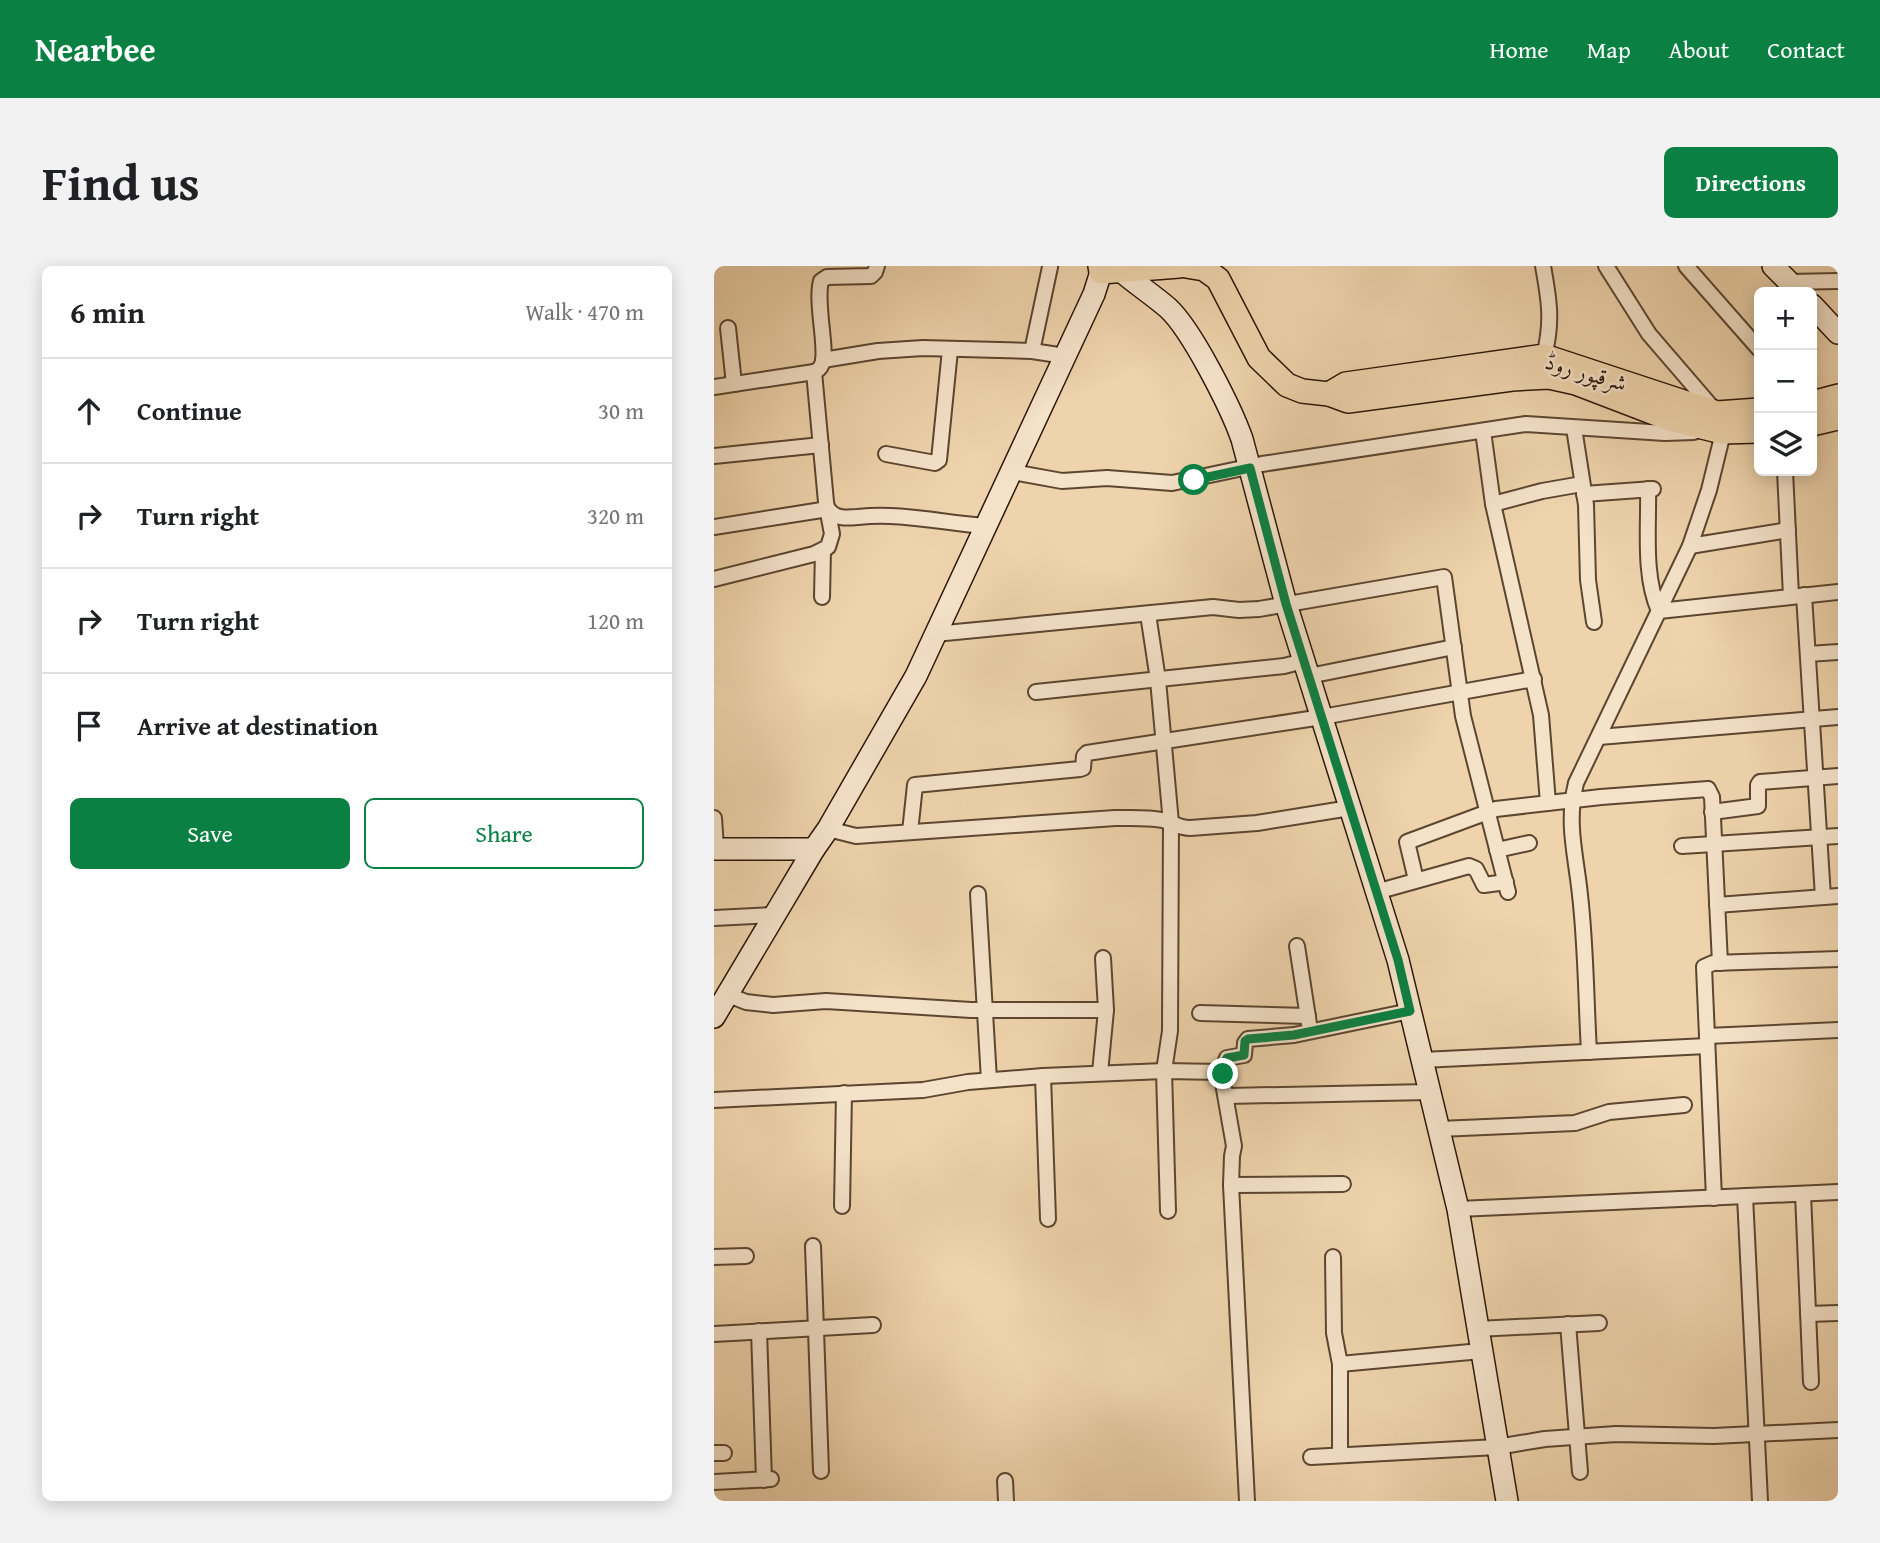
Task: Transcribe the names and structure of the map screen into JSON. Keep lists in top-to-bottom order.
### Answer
{
  "streets": {
    "main road": ["شرقپور روڈ"]
  },
  "page": {
    "header": "Nearbee",
    "nav": [
      "Home",
      "Map",
      "About",
      "Contact"
    ],
    "title": "Find us",
    "buttons": [
      "Directions",
      ["Save", "Share"]
    ],
    "heading": ["6 min", "Walk · 470 m"],
    "map_buttons": ["+", "−"],
    "list": [
      ["Continue", "30 m"],
      ["Turn right", "320 m"],
      ["Turn right", "120 m"],
      "Arrive at destination"
    ]
  }
}
